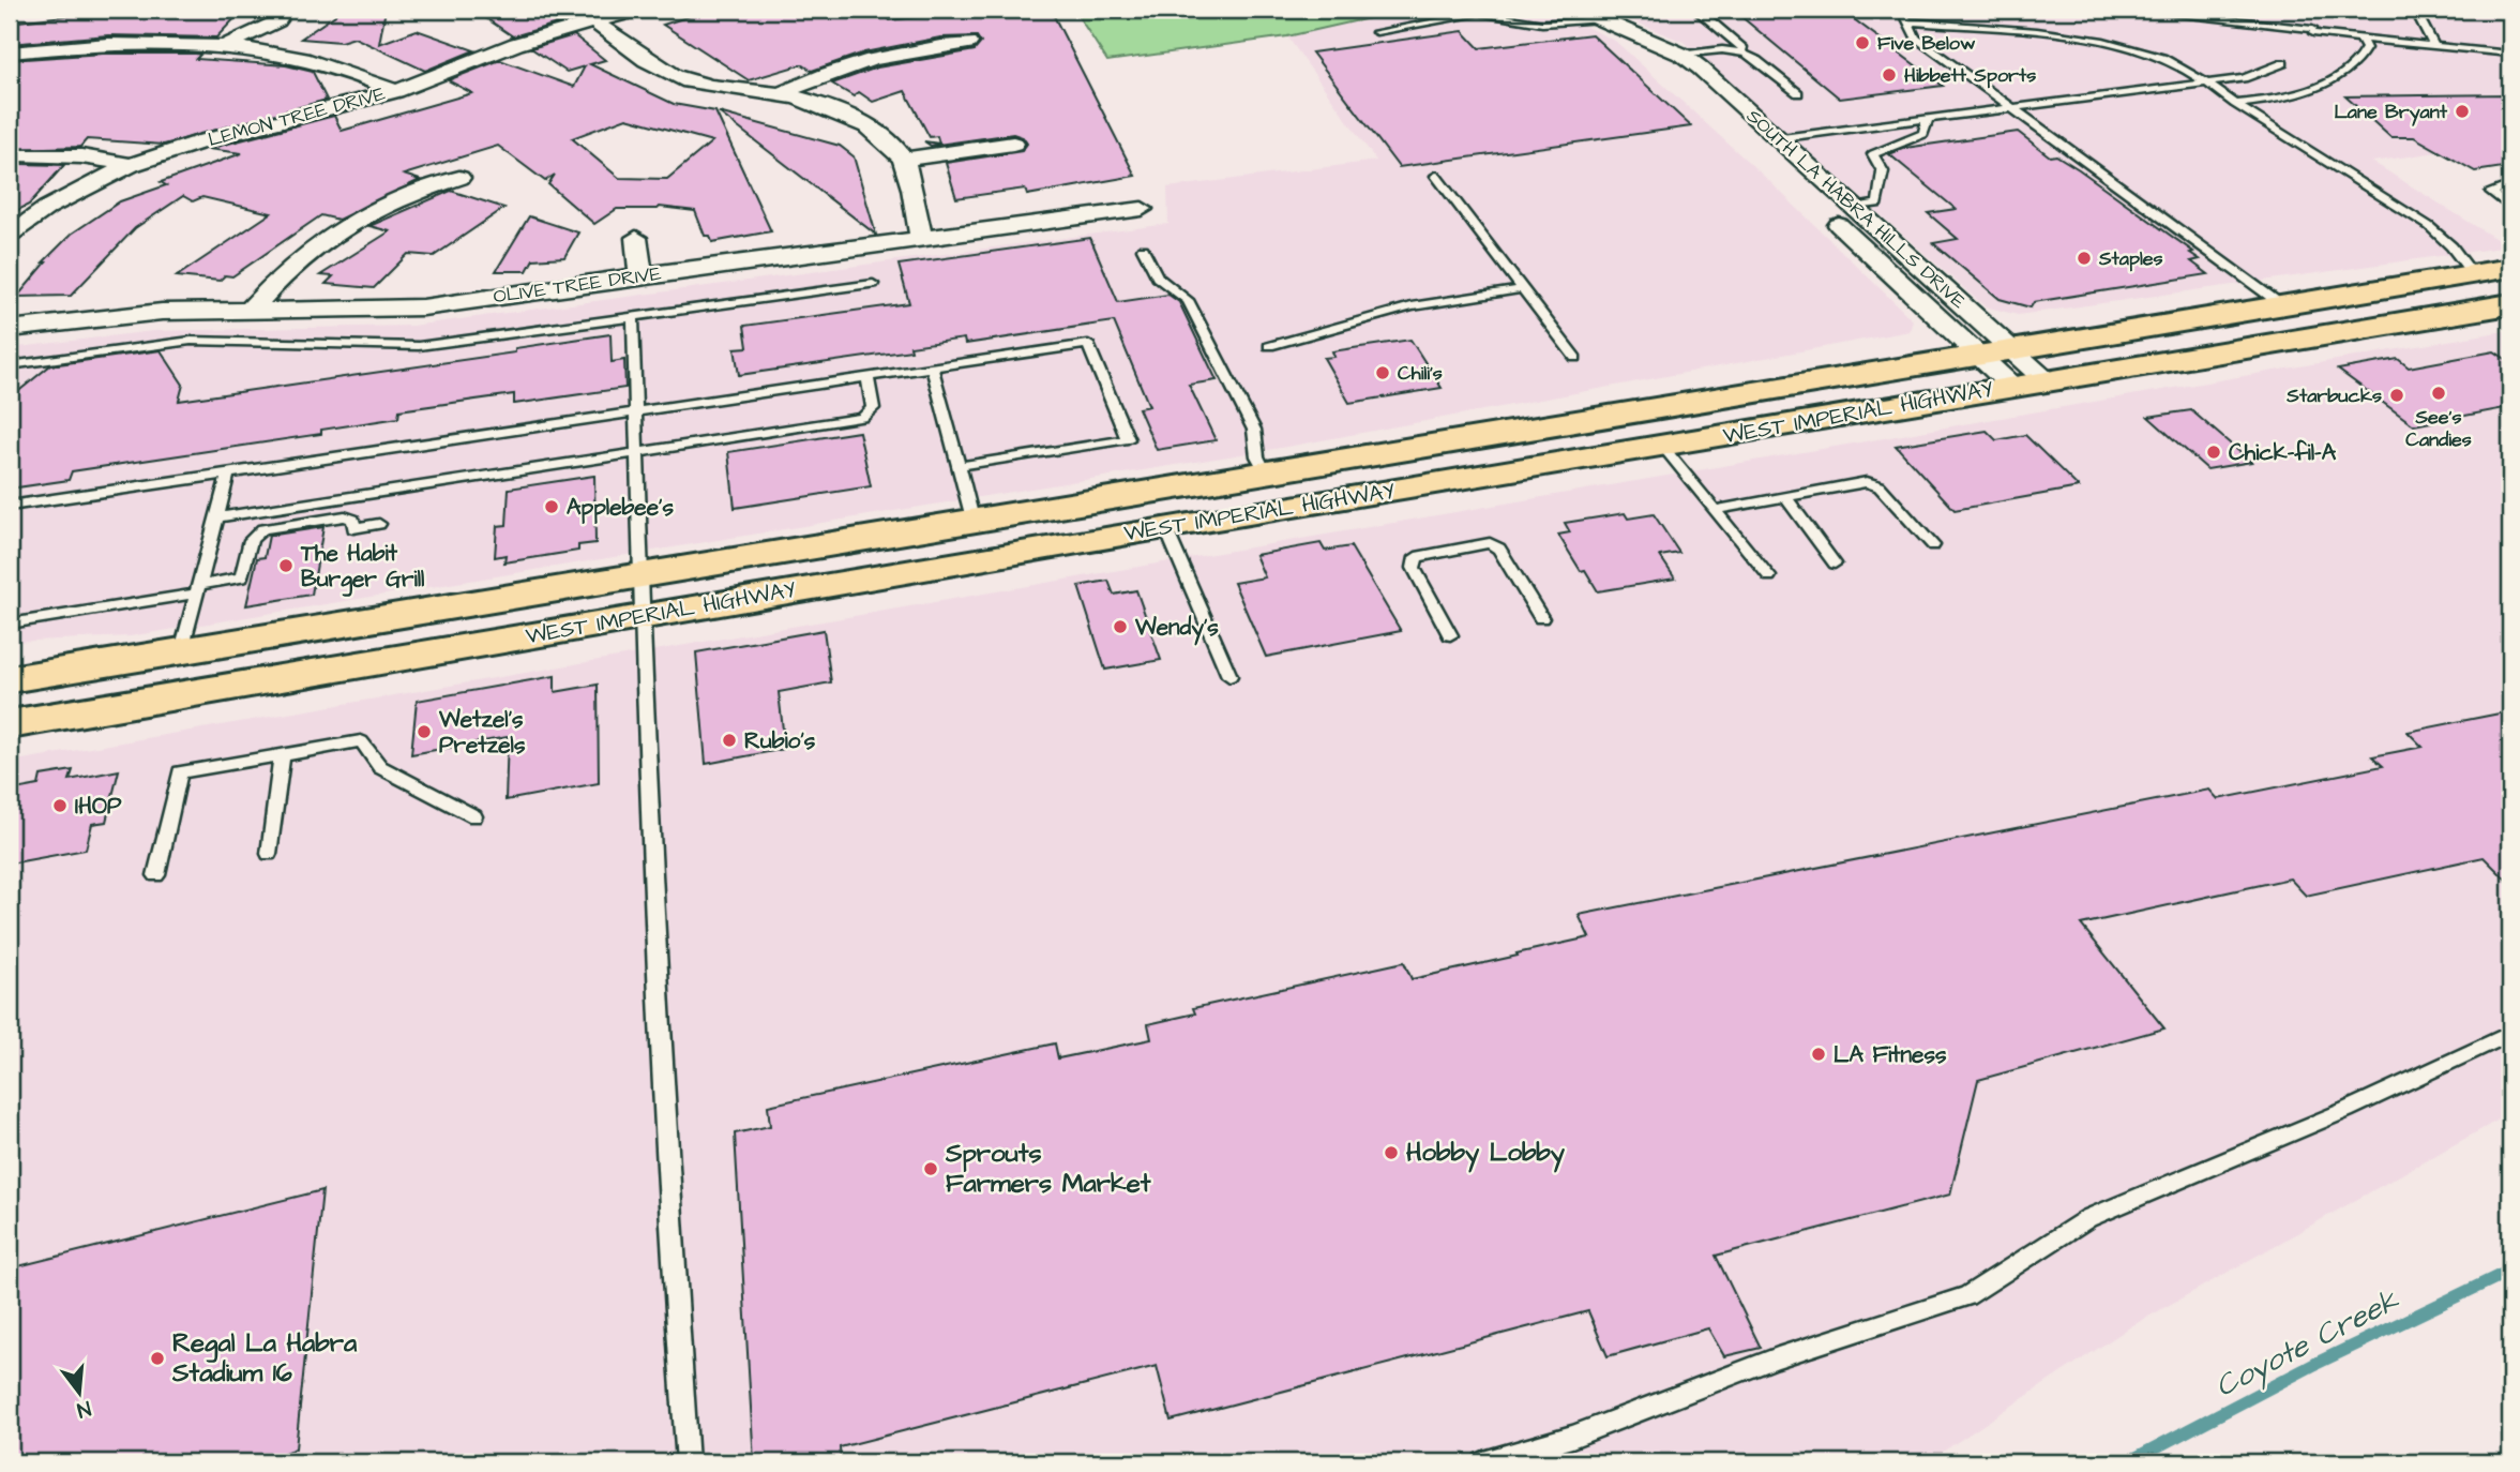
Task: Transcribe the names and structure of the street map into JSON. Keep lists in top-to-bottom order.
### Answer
{
  "streets": {
    "main road": ["WEST IMPERIAL HIGHWAY"],
    "street": ["LEMON TREE DRIVE", "SOUTH LA HABRA HILLS DRIVE", "OLIVE TREE DRIVE"]
  },
  "crossings": [
    ["SOUTH LA HABRA HILLS DRIVE", "WEST IMPERIAL HIGHWAY"]
  ],
  "water": ["Coyote Creek"],
  "places": [
    "Five Below",
    "Hibbett Sports",
    "Lane Bryant",
    "Staples",
    "Chili's",
    "See's Candies",
    "Starbucks",
    "Chick-fil-A",
    "Applebee's",
    "The Habit Burger Grill",
    "Wendy's",
    "Wetzel's Pretzels",
    "Rubio's",
    "IHOP",
    "LA Fitness",
    "Hobby Lobby",
    "Sprouts Farmers Market",
    "Regal La Habra Stadium 16"
  ],
  "north": "bottom"
}
